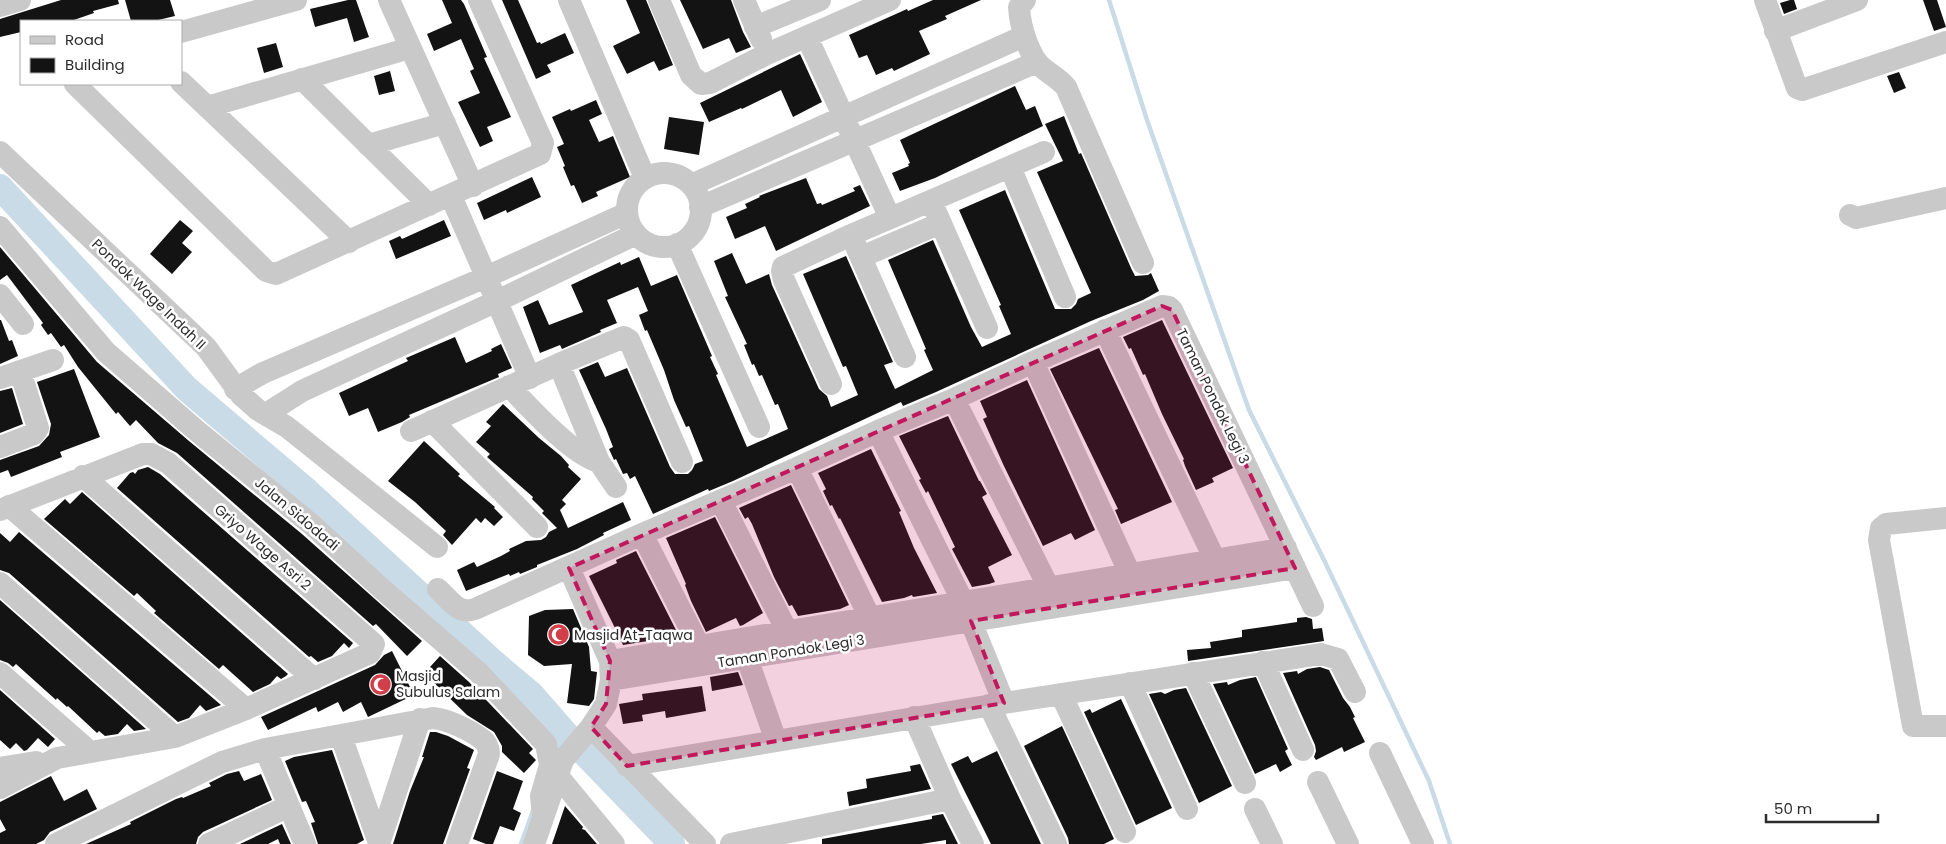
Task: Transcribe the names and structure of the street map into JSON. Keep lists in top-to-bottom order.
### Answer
{
  "streets": {
    "street": [
      "Pondok Wage Indah II",
      "Taman Pondok Legi 3",
      "Jalan Sidodadi",
      "Griyo Wage Asri 2"
    ]
  },
  "places": {
    "mosque": ["Masjid At-Taqwa", "Masjid Subulus Salam"]
  },
  "legend": ["Road", "Building"],
  "scale_bar": "50 m"
}
